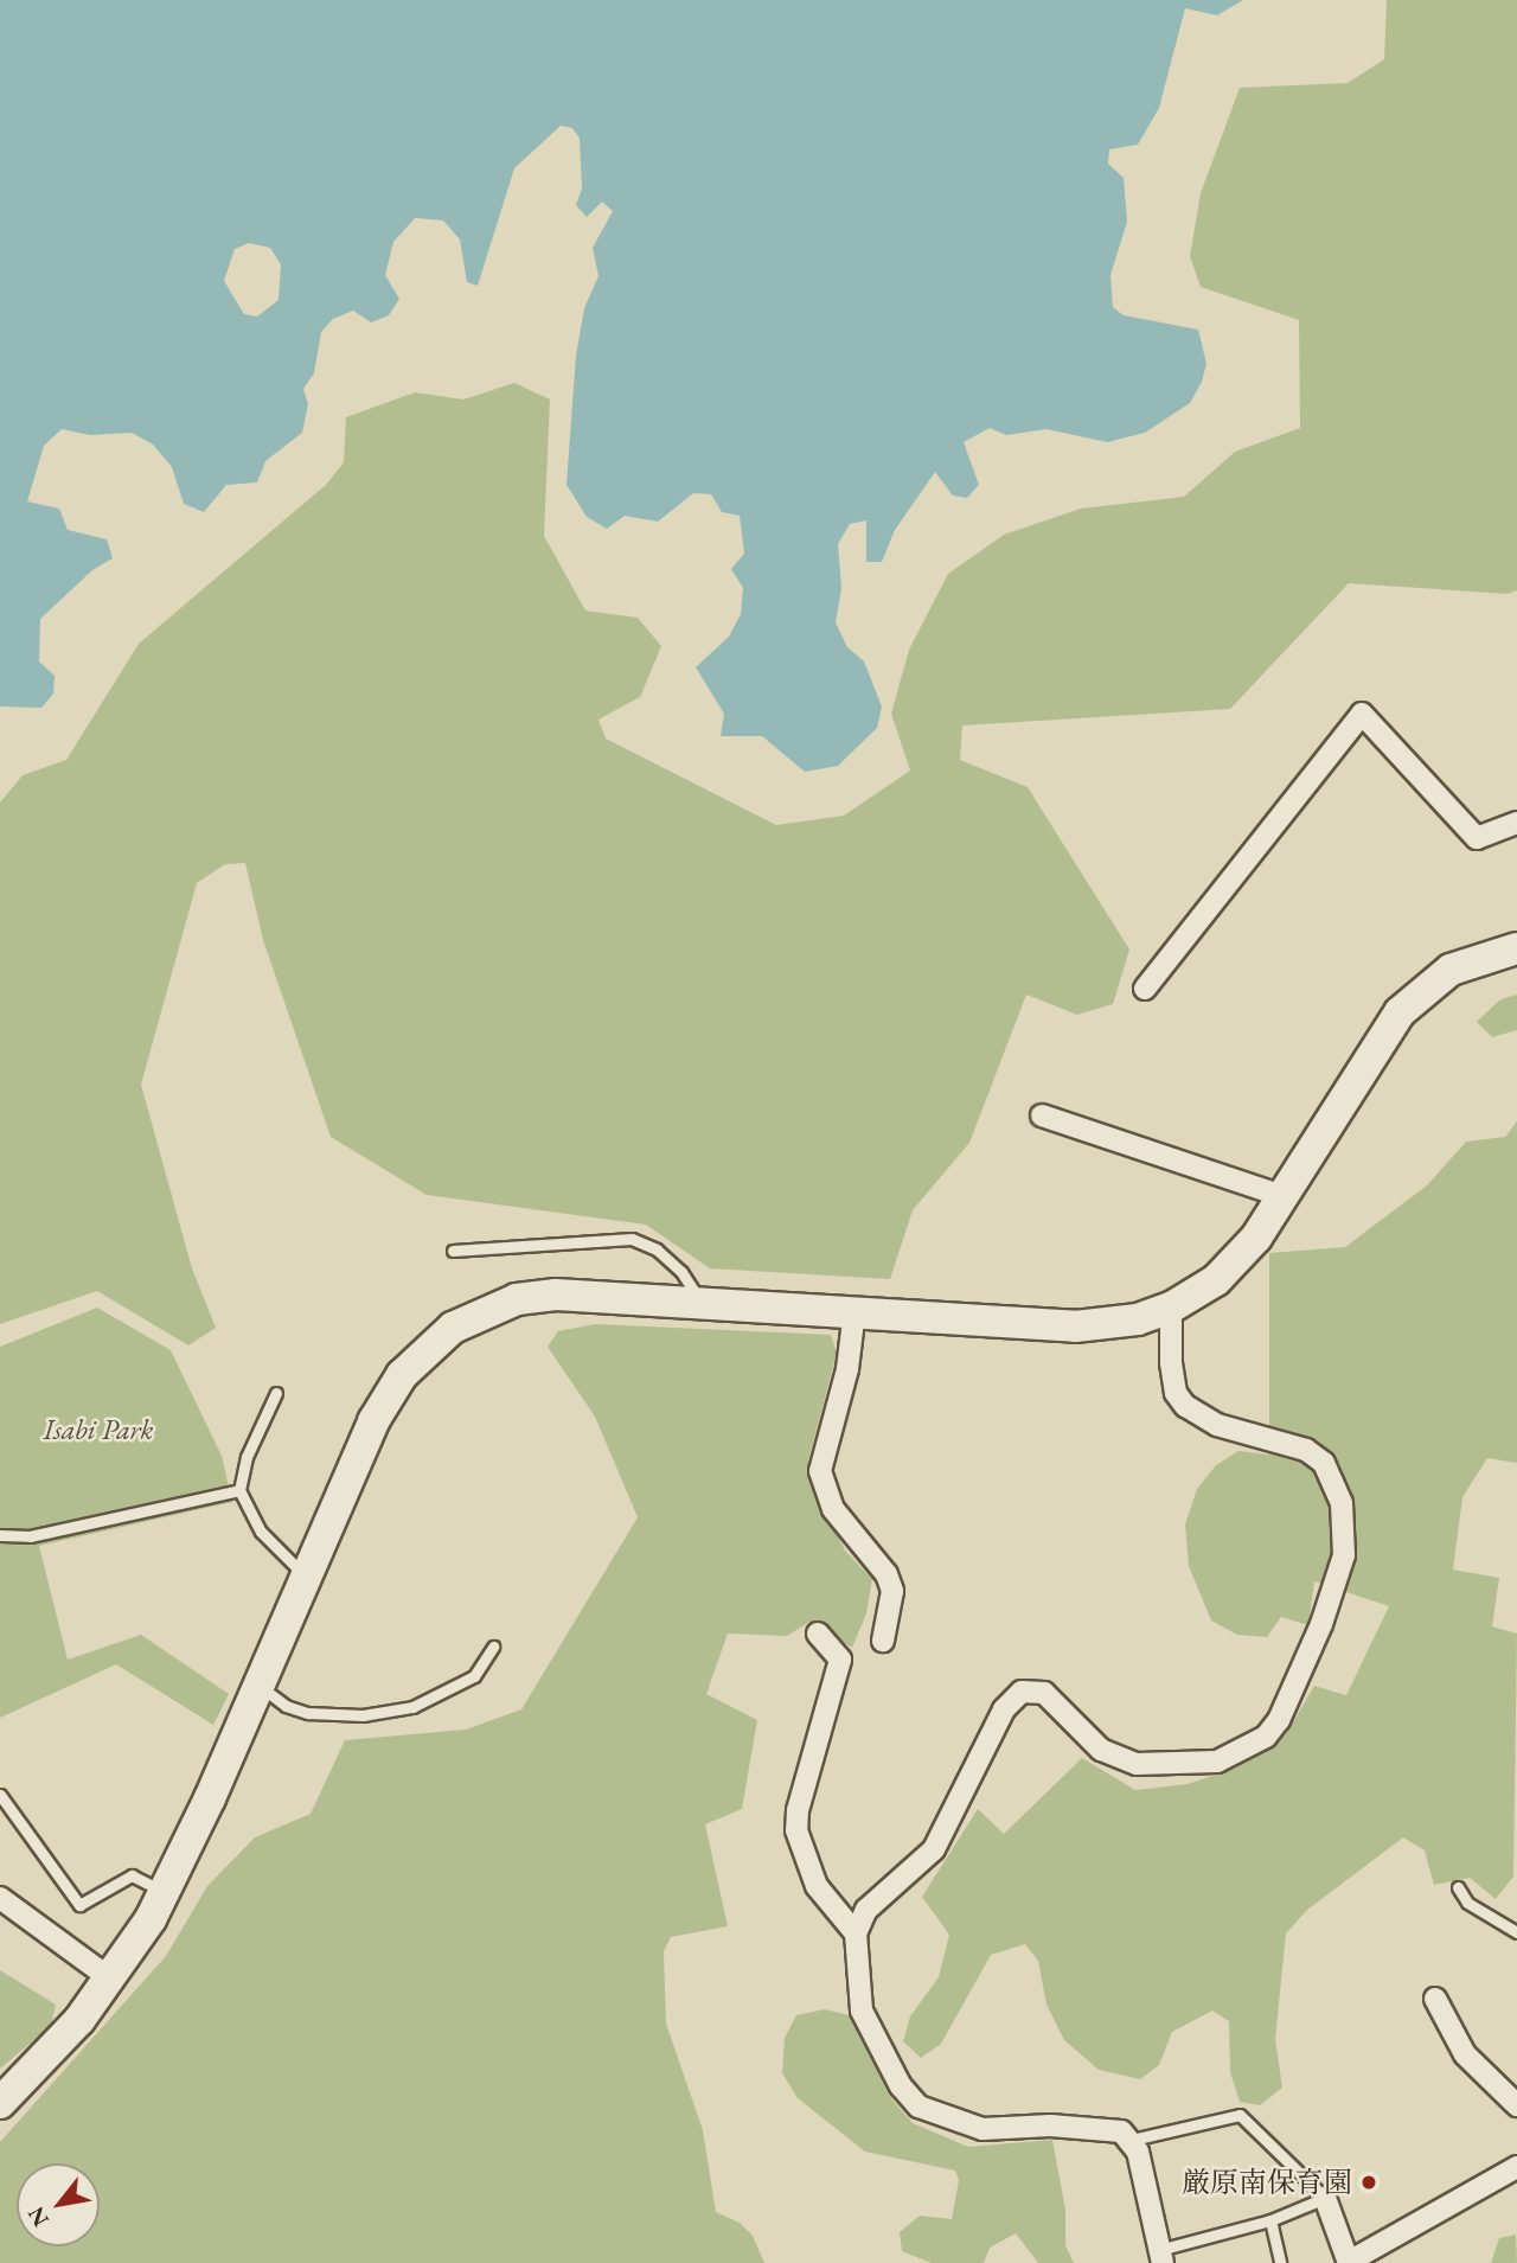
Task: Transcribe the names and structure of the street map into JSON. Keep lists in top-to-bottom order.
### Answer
{
  "parks": ["Isabi Park"],
  "places": ["厳原南保育園"],
  "north": "bottom left"
}
